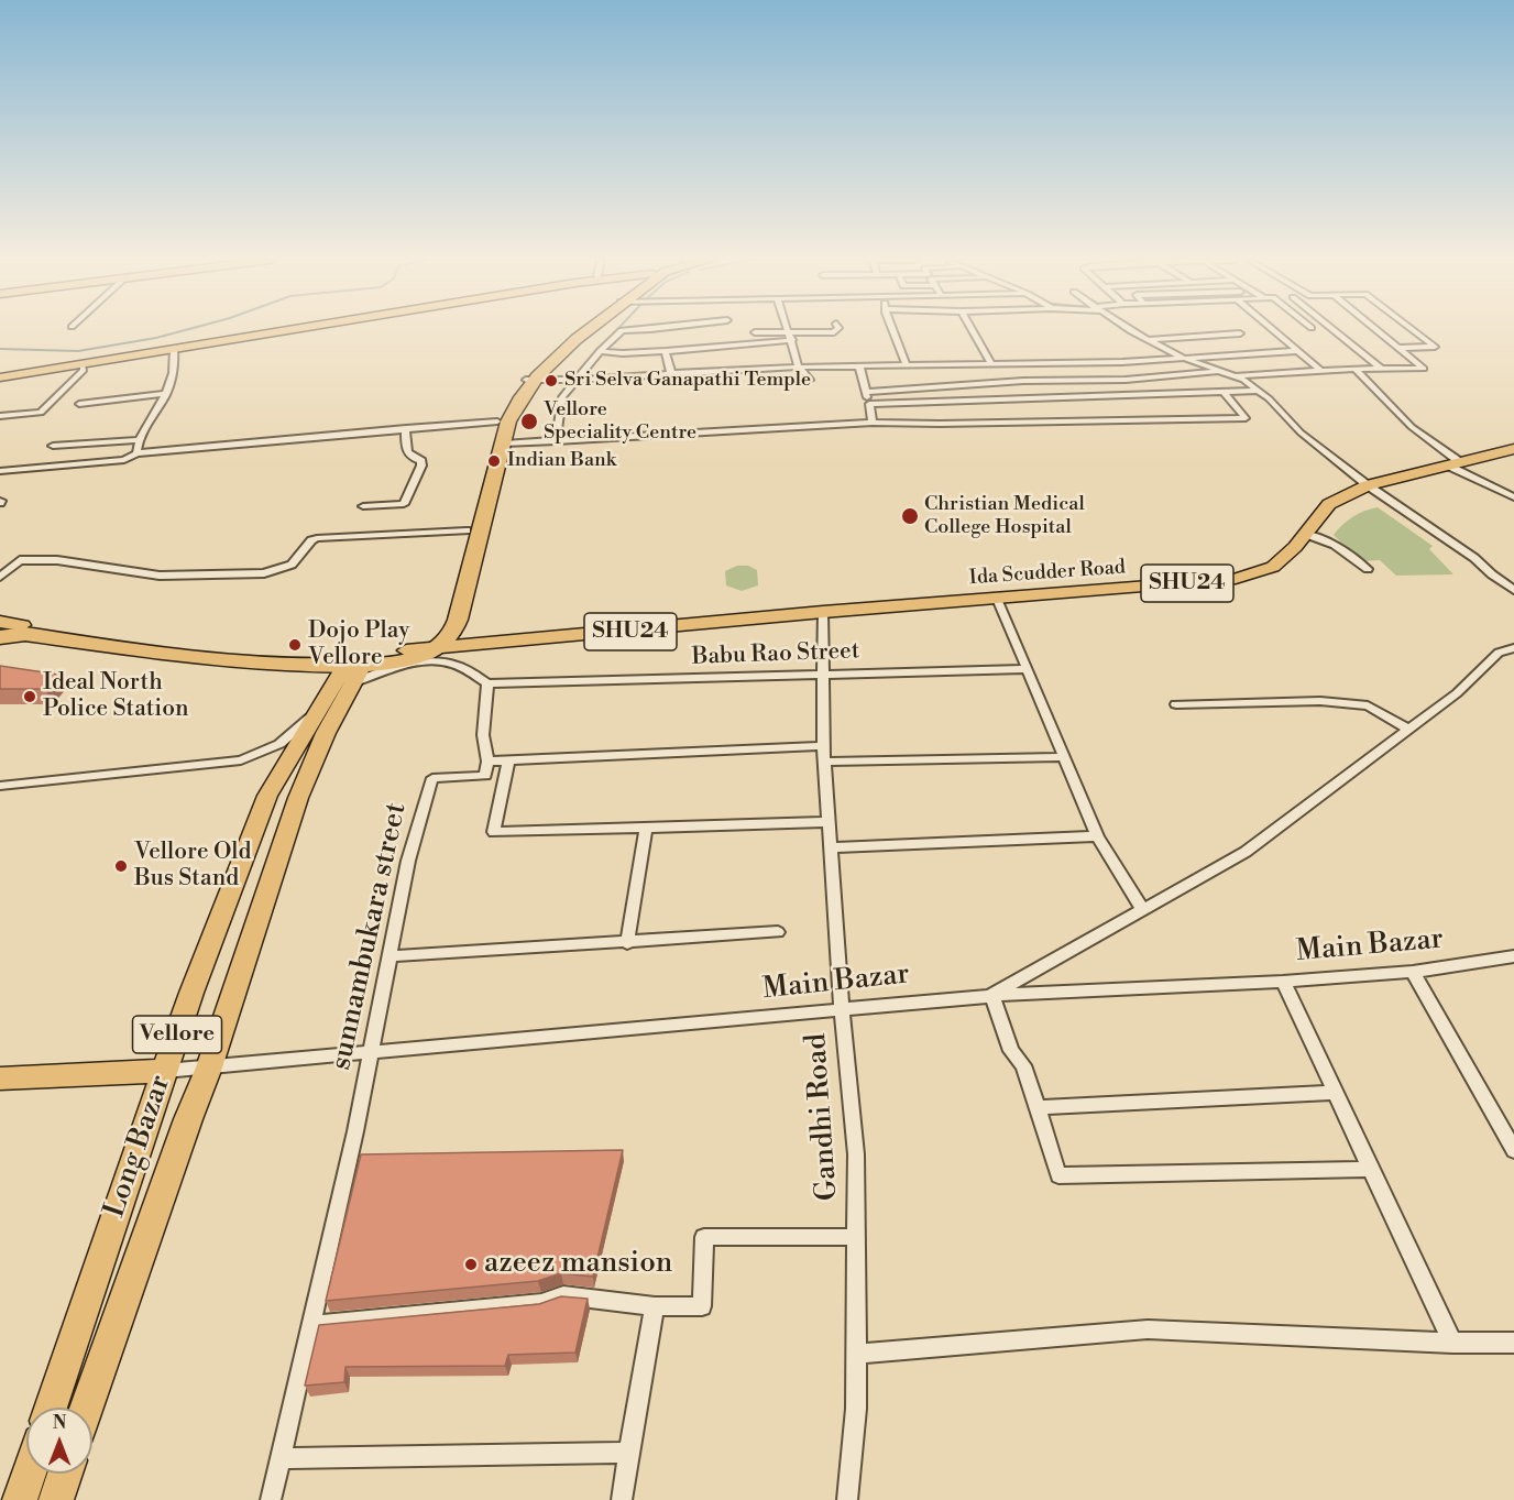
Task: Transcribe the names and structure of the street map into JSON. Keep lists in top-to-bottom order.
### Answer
{
  "streets": {
    "main road": [
      "Ida Scudder Road",
      "SHU24",
      "Vellore",
      "Long Bazar"
    ],
    "street": [
      "Babu Rao Street",
      "sunnambukara street",
      "Main Bazar",
      "Gandhi Road"
    ]
  },
  "crossings": [
    ["Ida Scudder Road", "SHU24"],
    ["Ida Scudder Road", "Gandhi Road"],
    ["SHU24", "Gandhi Road"],
    ["Babu Rao Street", "Gandhi Road"],
    ["sunnambukara street", "Main Bazar"],
    ["Main Bazar", "Gandhi Road"],
    ["Main Bazar", "Long Bazar"]
  ],
  "places": [
    "Sri Selva Ganapathi Temple",
    "Vellore Speciality Centre",
    "Indian Bank",
    "Christian Medical College Hospital",
    "Dojo Play Vellore",
    "Ideal North Police Station",
    "Vellore Old Bus Stand",
    "azeez mansion"
  ],
  "north": "top"
}
